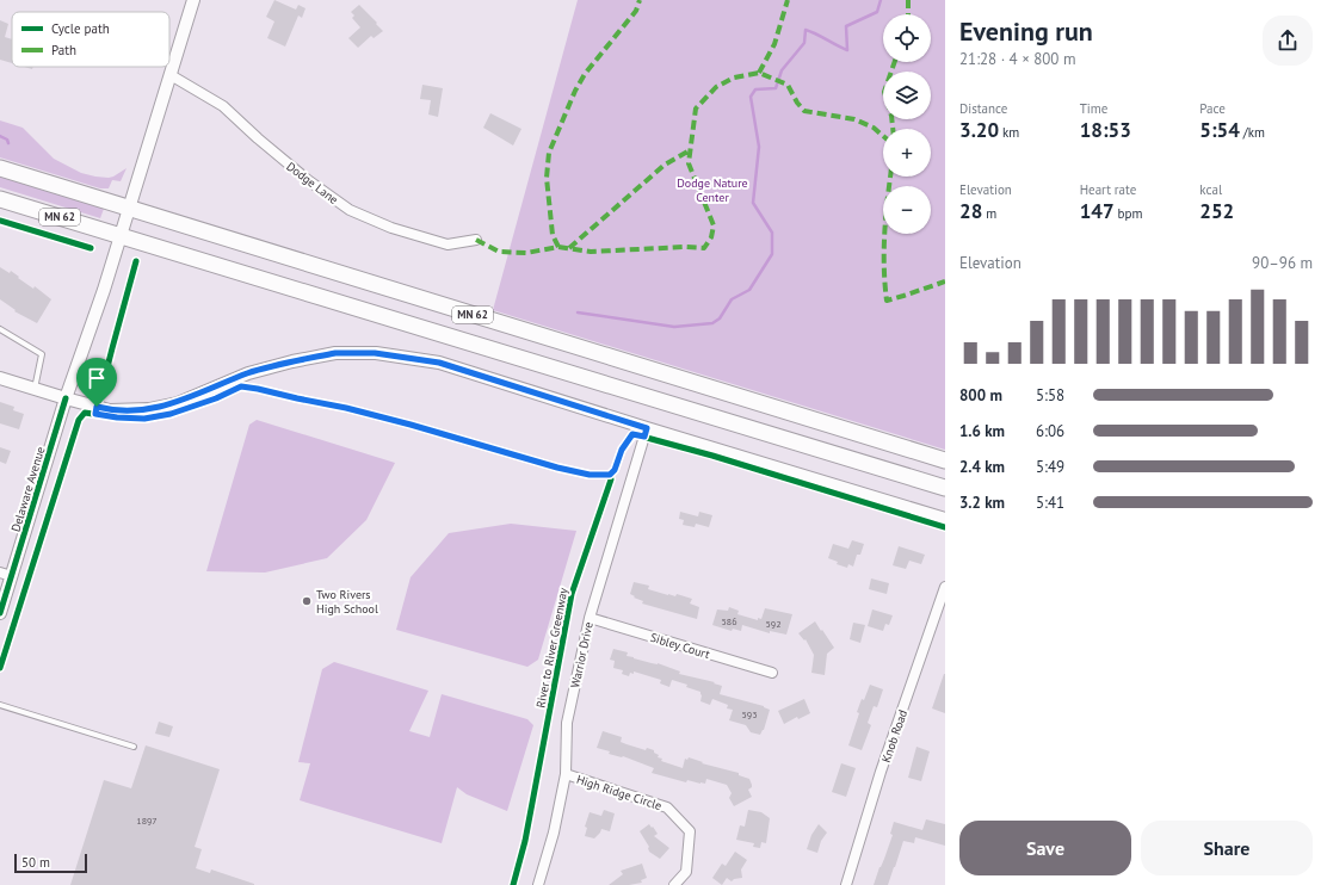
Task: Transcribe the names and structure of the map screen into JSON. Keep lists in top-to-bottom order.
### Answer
{
  "streets": {
    "highway": ["MN 62"],
    "street": [
      "Dodge Lane",
      "Delaware Avenue",
      "Sibley Court",
      "Warrior Drive",
      "Knob Road",
      "High Ridge Circle"
    ],
    "cycle path": ["River to River Greenway"]
  },
  "crossings": [
    ["Dodge Lane", "Delaware Avenue"],
    ["MN 62", "Delaware Avenue"],
    ["Sibley Court", "Warrior Drive"],
    ["Warrior Drive", "High Ridge Circle"]
  ],
  "parks": ["Dodge Nature Center"],
  "places": ["Two Rivers High School"],
  "house_numbers": [
    "586",
    "592",
    "593",
    "1897"
  ],
  "legend": ["Cycle path", "Path"],
  "scale_bar": "50 m",
  "page": {
    "heading": ["Evening run", "21:28 · 4 × 800 m"],
    "map_buttons": ["+", "−"],
    "stats": [
      ["Distance", "3.20 km"],
      ["Time", "18:53"],
      ["Pace", "5:54 /km"],
      ["Elevation", "28 m"],
      ["Heart rate", "147 bpm"],
      ["kcal", "252"]
    ],
    "chart": ["Elevation", "90–96 m"],
    "list": [
      {
        "name": "800 m",
        "note": "5:58"
      },
      {
        "name": "1.6 km",
        "note": "6:06"
      },
      {
        "name": "2.4 km",
        "note": "5:49"
      },
      {
        "name": "3.2 km",
        "note": "5:41"
      }
    ],
    "buttons": ["Save", "Share"],
    "scale": "50 m"
  }
}
